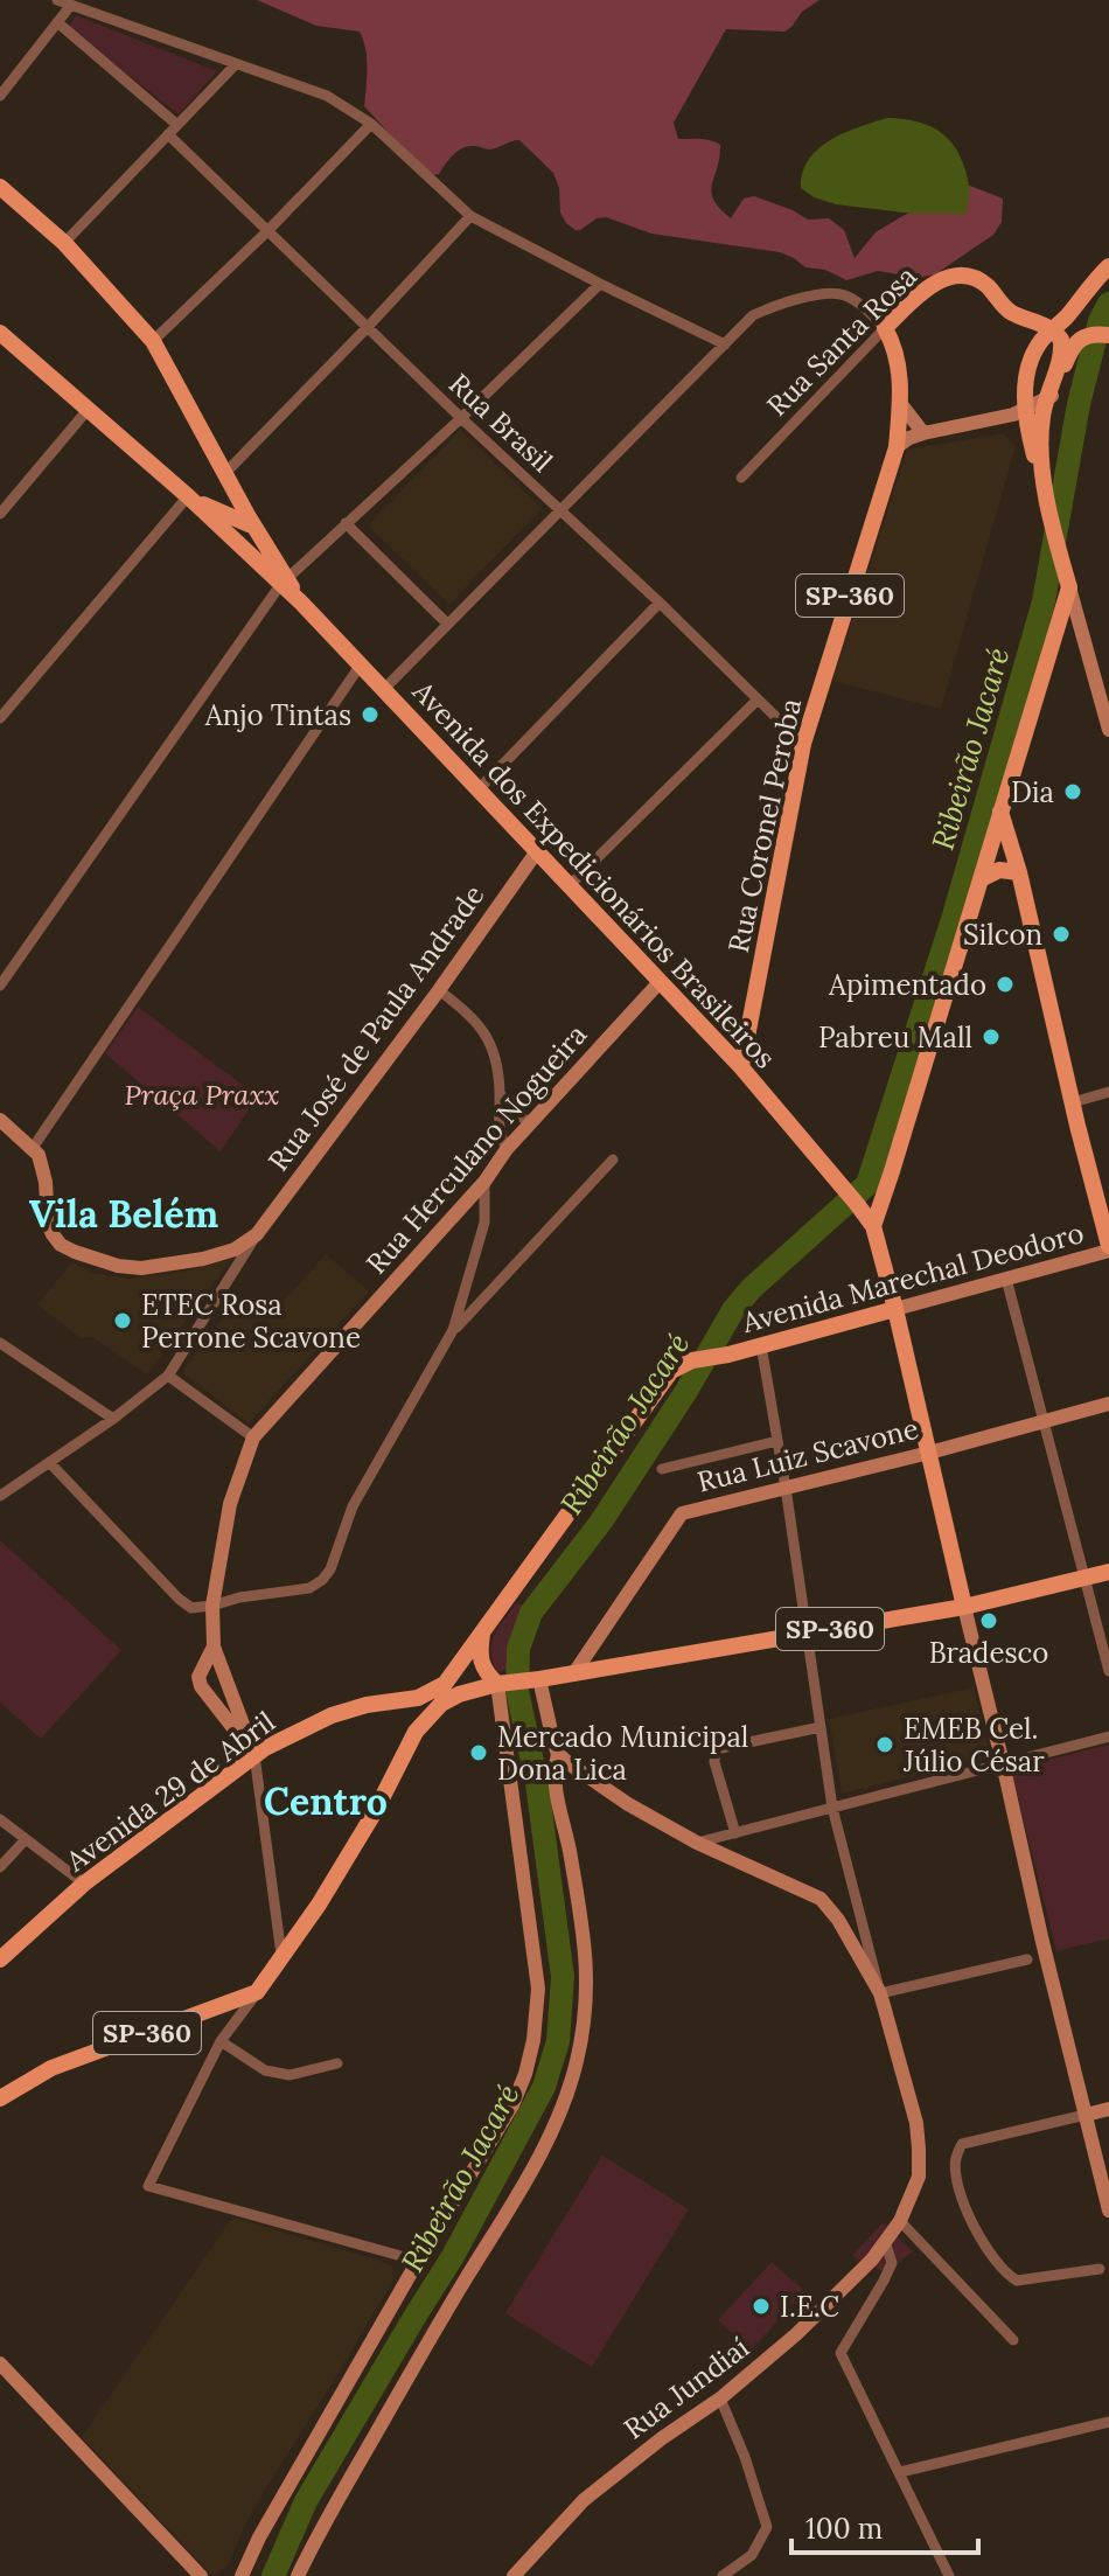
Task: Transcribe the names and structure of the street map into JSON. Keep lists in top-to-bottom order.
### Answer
{
  "streets": {
    "main road": [
      "Rua Santa Rosa",
      "SP-360",
      "Rua Coronel Peroba",
      "Avenida dos Expedicionários Brasileiros",
      "Rua José de Paula Andrade",
      "Rua Herculano Nogueira",
      "Avenida Marechal Deodoro",
      "Rua Luiz Scavone",
      "Avenida 29 de Abril",
      "Rua Jundiaí"
    ],
    "street": ["Rua Brasil"]
  },
  "crossings": [
    ["Rua Santa Rosa", "Rua Coronel Peroba"],
    ["Rua Brasil", "Rua Coronel Peroba"],
    ["SP-360", "Rua Luiz Scavone"],
    ["Rua Coronel Peroba", "Avenida dos Expedicionários Brasileiros"],
    ["Avenida dos Expedicionários Brasileiros", "Rua José de Paula Andrade"],
    ["Avenida dos Expedicionários Brasileiros", "Rua Herculano Nogueira"],
    ["Rua Herculano Nogueira", "Avenida 29 de Abril"],
    ["Avenida Marechal Deodoro", "Avenida 29 de Abril"]
  ],
  "districts": ["Vila Belém", "Centro"],
  "water": ["Ribeirão Jacaré"],
  "parks": ["Praça Praxx"],
  "places": [
    "Anjo Tintas",
    "Dia",
    "Silcon",
    "Apimentado",
    "Pabreu Mall",
    "ETEC Rosa Perrone Scavone",
    "Bradesco",
    "EMEB Cel. Júlio César",
    "Mercado Municipal Dona Lica",
    "I.E.C"
  ],
  "scale_bar": "100 m"
}
